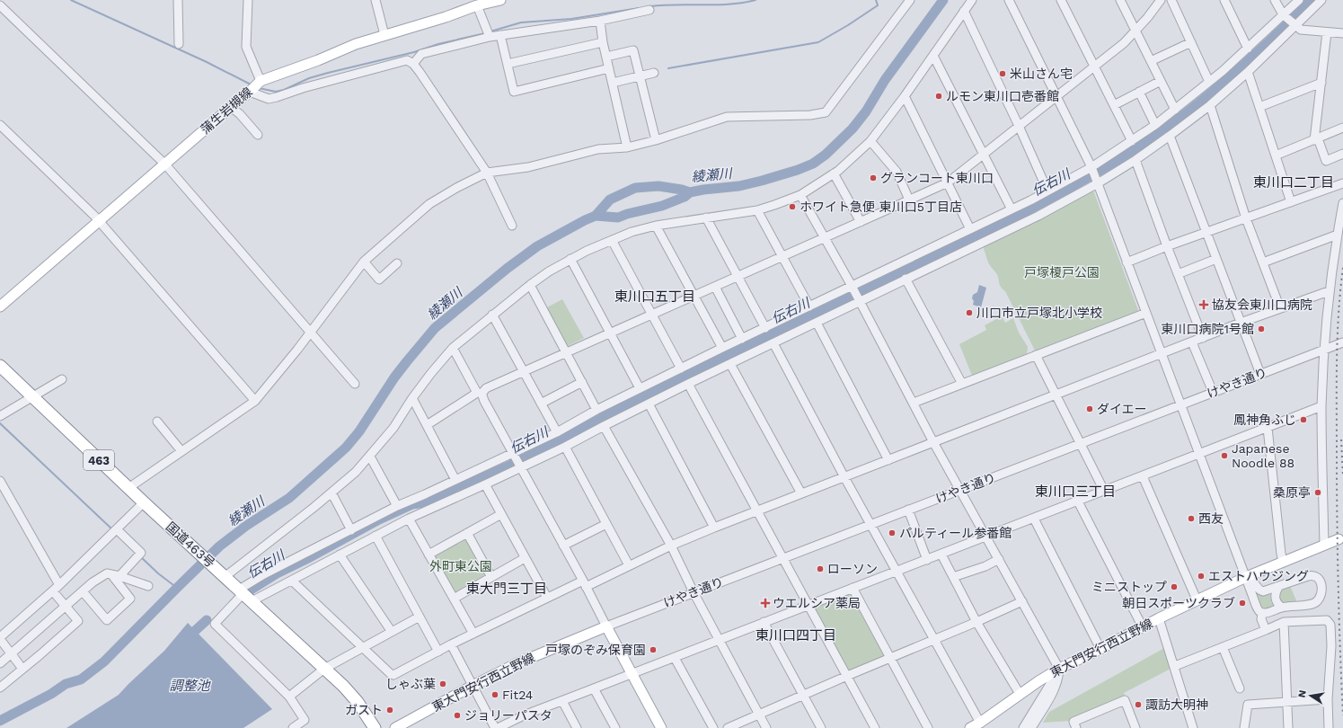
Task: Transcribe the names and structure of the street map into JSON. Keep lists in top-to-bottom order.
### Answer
{
  "streets": {
    "highway": ["463", "国道463号"],
    "main road": ["蒲生岩槻線", "東大門安行西立野線"],
    "street": ["けやき通り"]
  },
  "crossings": [
    ["けやき通り", "東大門安行西立野線"]
  ],
  "districts": [
    "東川口二丁目",
    "東川口五丁目",
    "東川口三丁目",
    "東大門三丁目",
    "東川口四丁目"
  ],
  "water": ["綾瀬川", "伝右川", "調整池"],
  "parks": ["戸塚榎戸公園", "外町東公園"],
  "places": {
    "other": [
      "米山さん宅",
      "ルモン東川口壱番館",
      "グランコート東川口",
      "ホワイト急便 東川口5丁目店",
      "川口市立戸塚北小学校",
      "東川口病院1号館",
      "ダイエー",
      "鳳神角ふじ",
      "Japanese Noodle 88",
      "桑原亭",
      "西友",
      "パルティール参番館",
      "ローソン",
      "エストハウジング",
      "ミニストップ",
      "朝日スポーツクラブ",
      "戸塚のぞみ保育園",
      "しゃぶ葉",
      "Fit24",
      "諏訪大明神",
      "ガスト",
      "ジョリーパスタ"
    ],
    "health": ["協友会東川口病院", "ウエルシア薬局"]
  },
  "north": "left"
}
